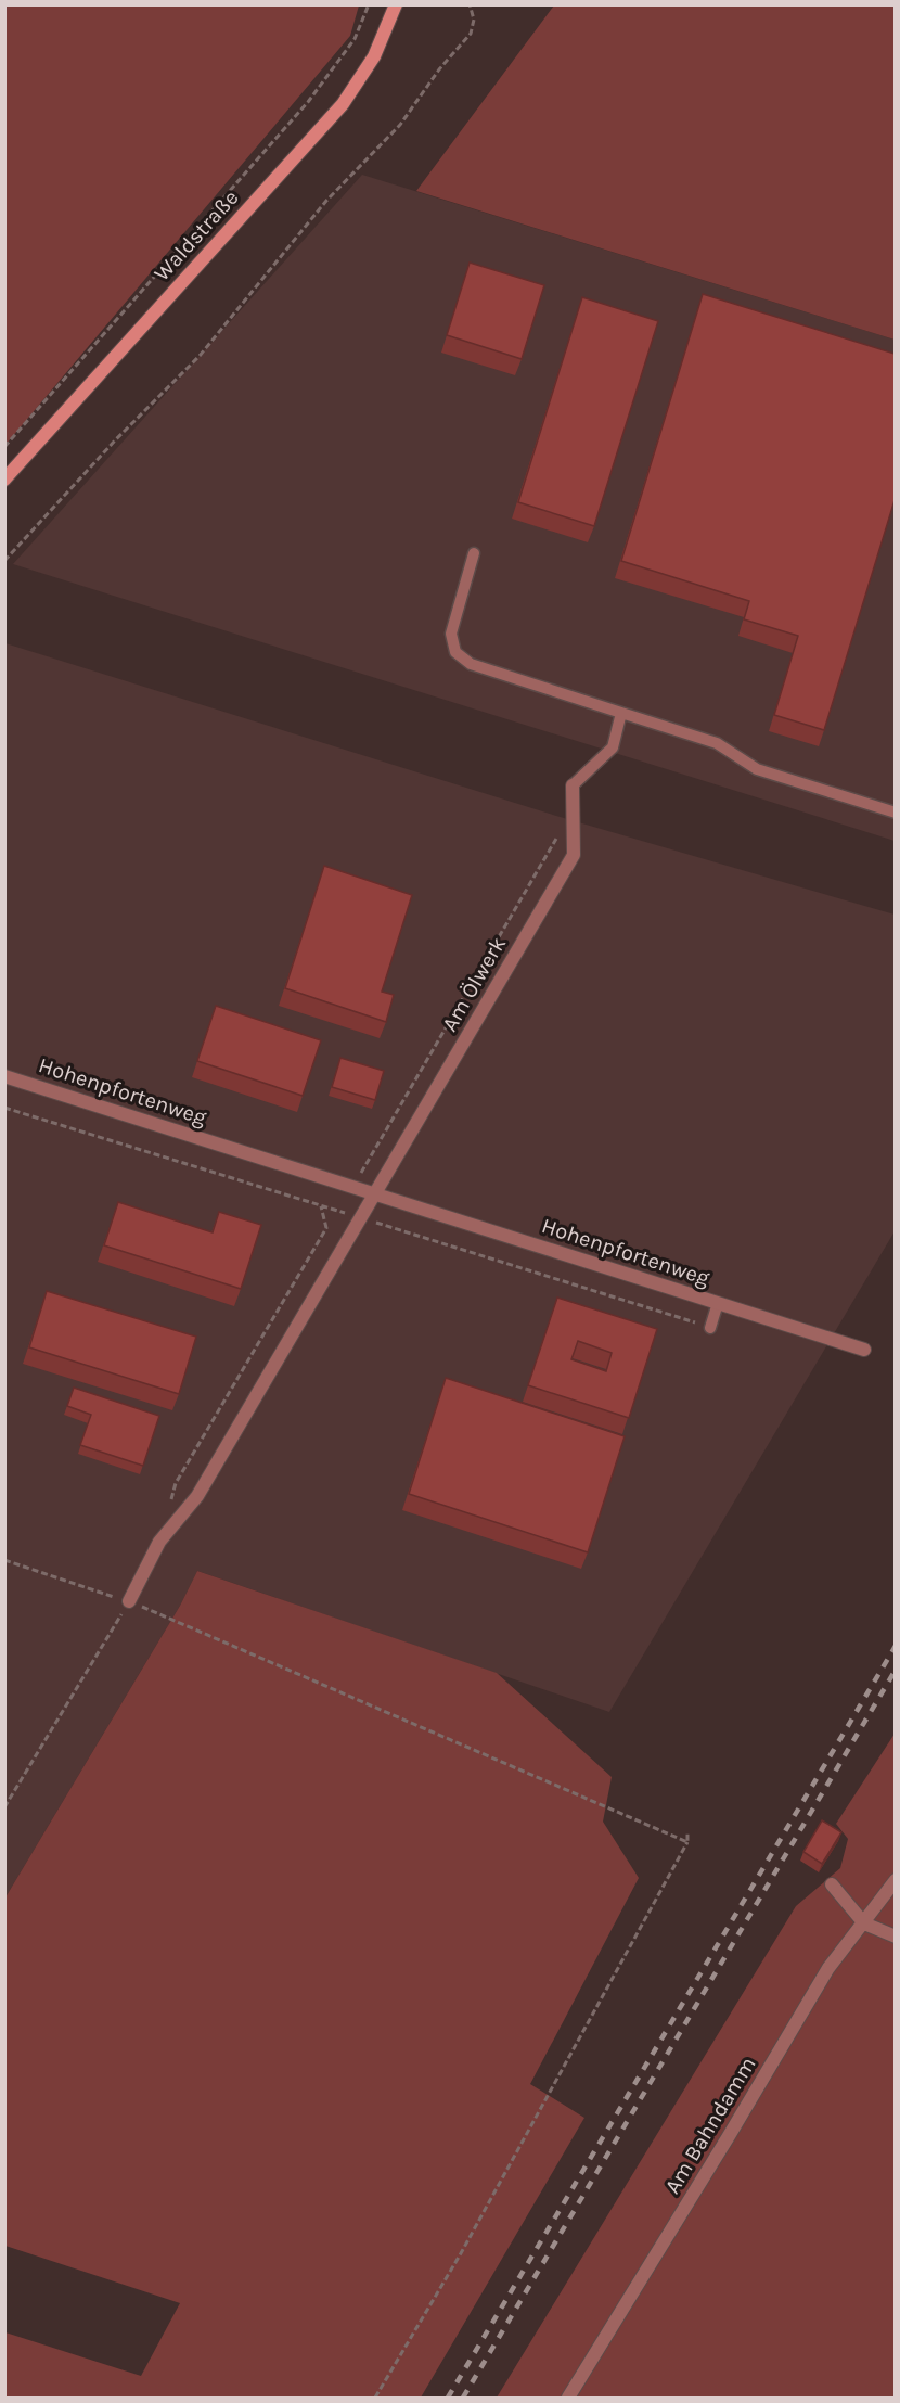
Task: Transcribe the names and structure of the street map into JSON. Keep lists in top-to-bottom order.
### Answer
{
  "streets": {
    "street": [
      "Waldstraße",
      "Am Ölwerk",
      "Hohenpfortenweg",
      "Am Bahndamm"
    ]
  },
  "crossings": [
    ["Am Ölwerk", "Hohenpfortenweg"]
  ]
}
